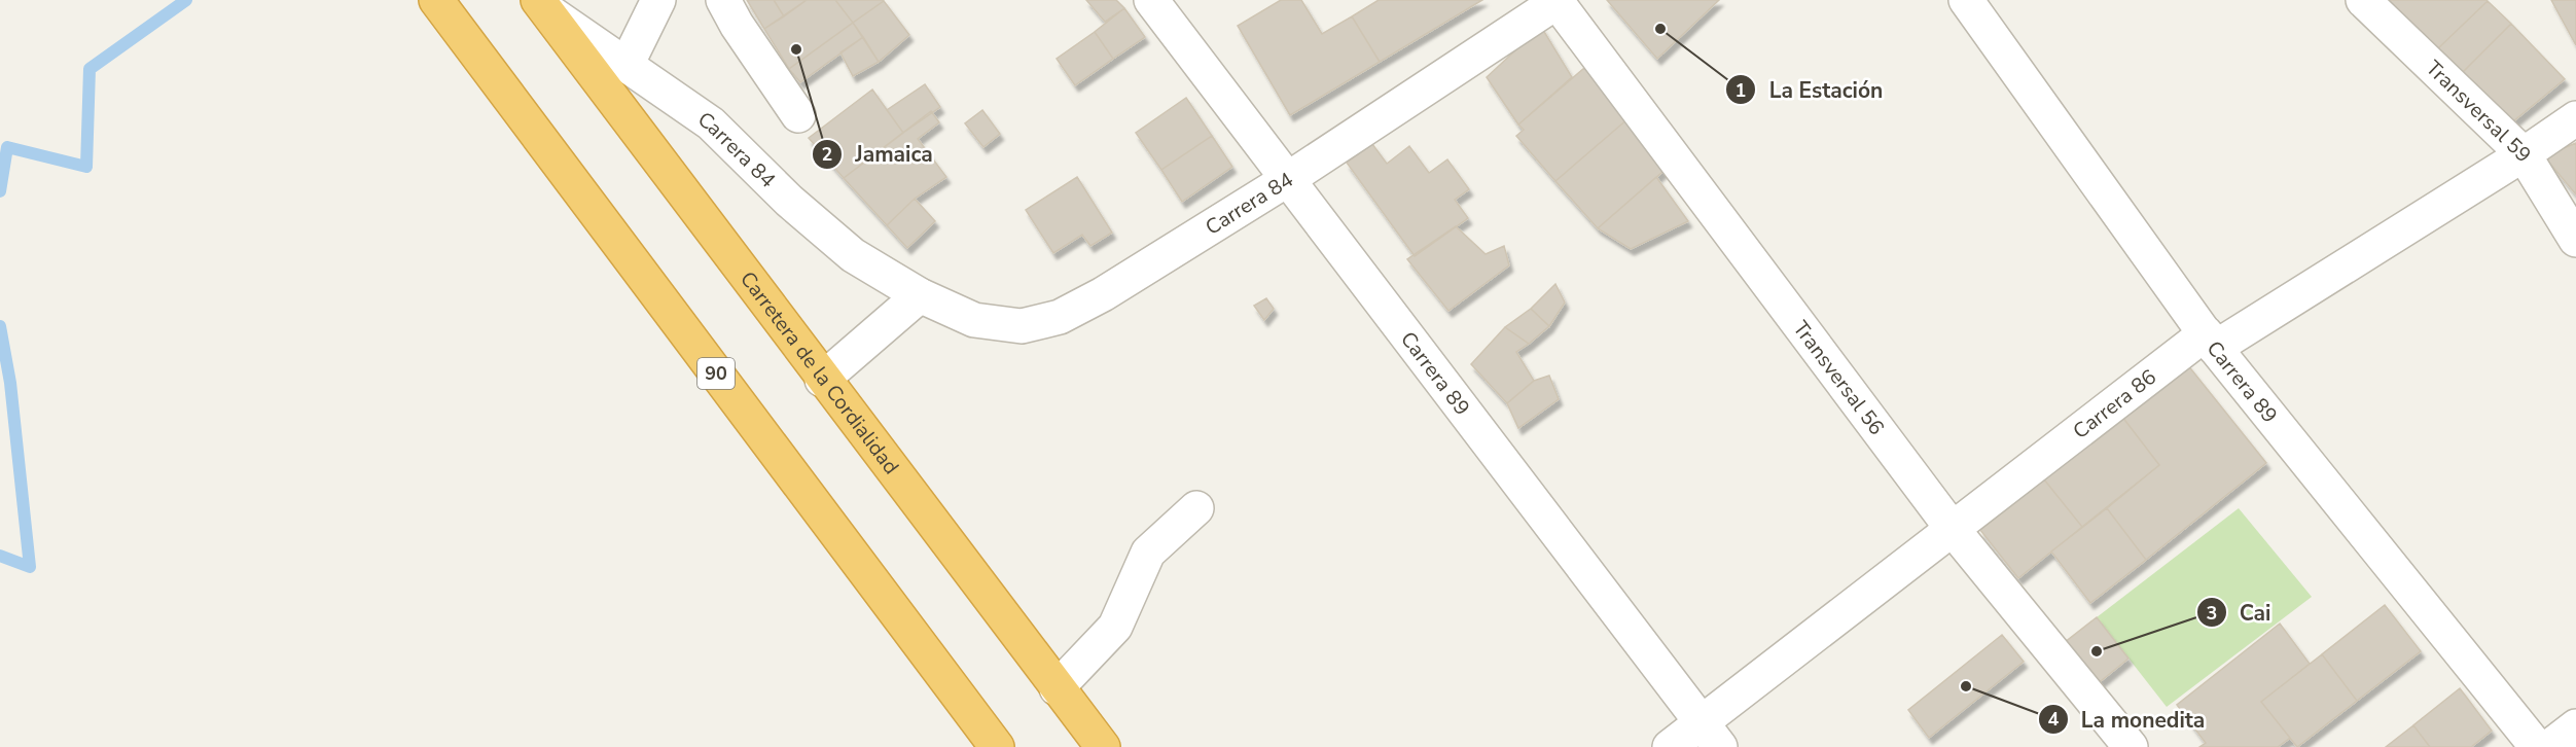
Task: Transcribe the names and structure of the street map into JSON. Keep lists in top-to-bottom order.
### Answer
{
  "streets": {
    "highway": ["90", "Carretera de la Cordialidad"],
    "street": [
      "Transversal 59",
      "Carrera 84",
      "Carrera 89",
      "Transversal 56",
      "Carrera 86"
    ]
  },
  "crossings": [
    ["Transversal 59", "Carrera 86"],
    ["Carrera 84", "Carrera 89"],
    ["Carrera 84", "Carretera de la Cordialidad"],
    ["Carrera 84", "Transversal 56"],
    ["Carrera 89", "Carrera 86"],
    ["Transversal 56", "Carrera 86"]
  ],
  "places": [
    "La Estación",
    "Jamaica",
    "Cai",
    "La monedita"
  ]
}
